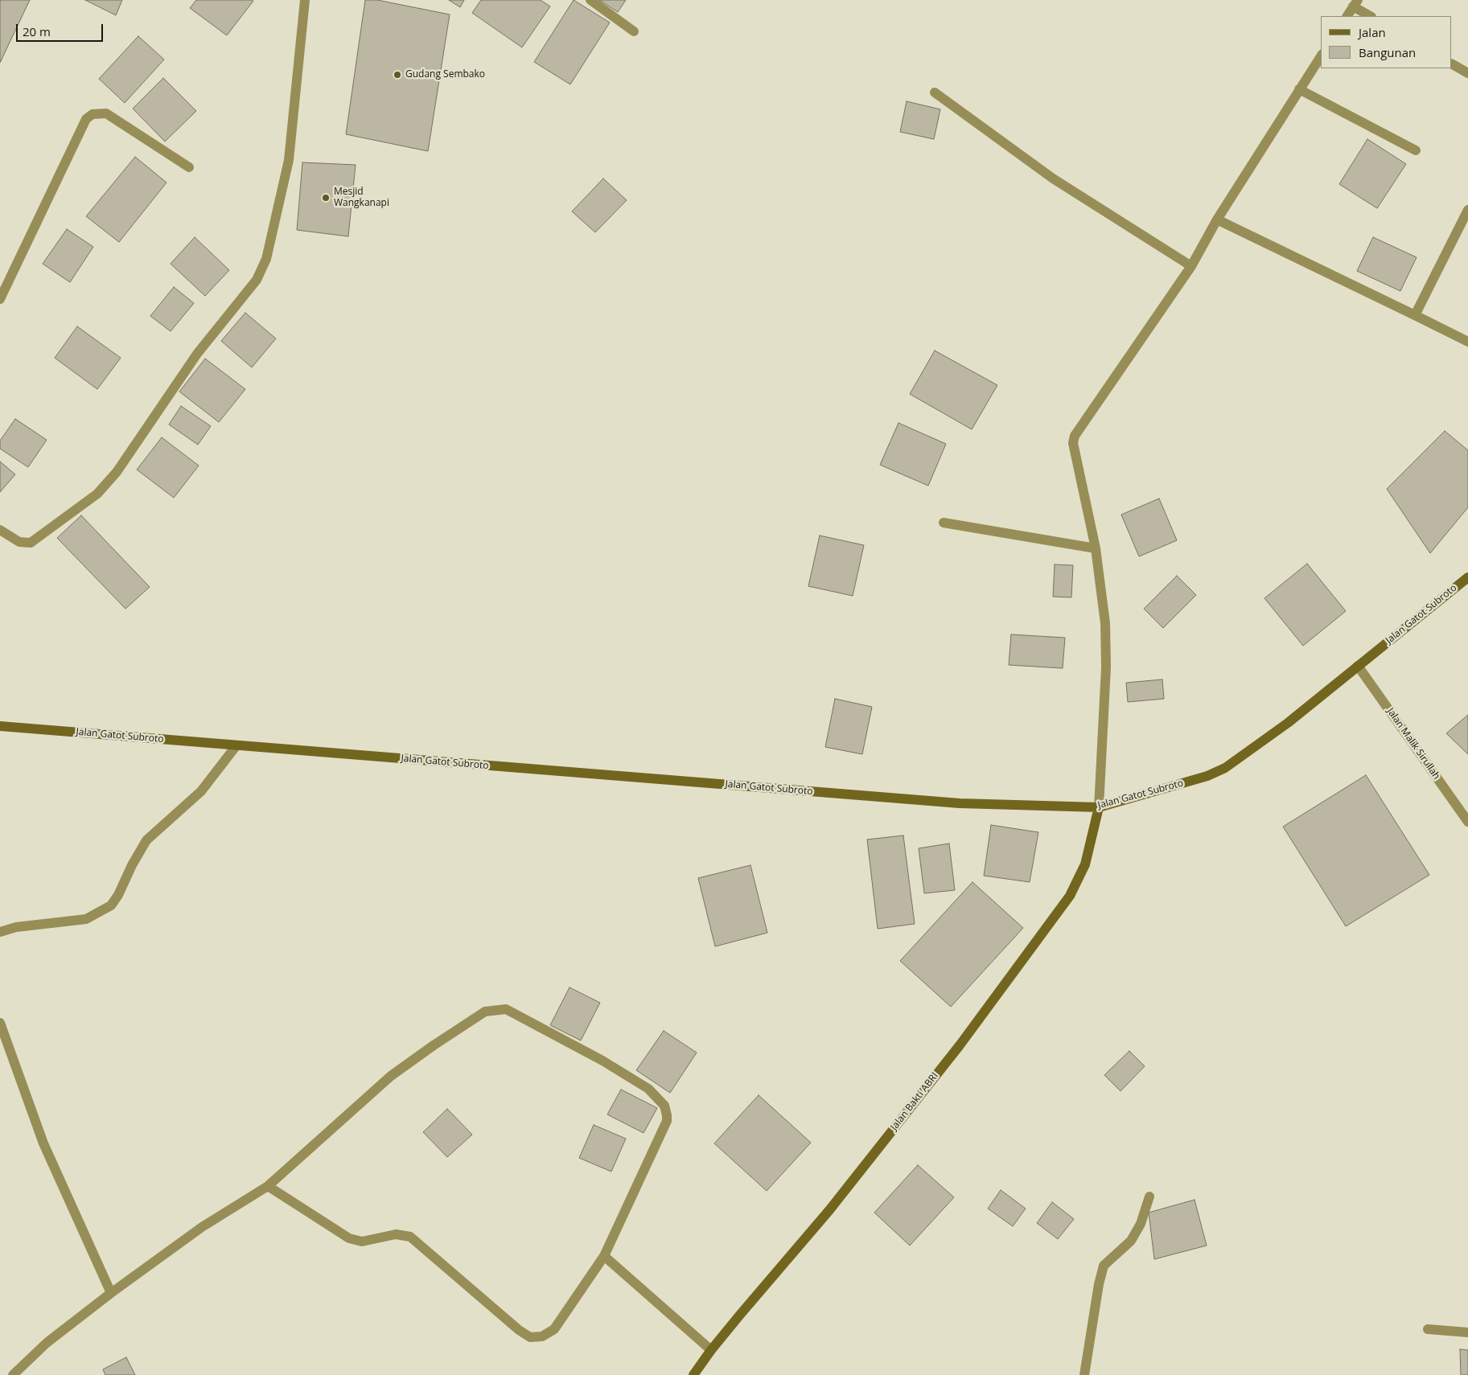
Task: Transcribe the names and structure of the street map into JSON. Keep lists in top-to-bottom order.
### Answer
{
  "streets": {
    "main road": ["Jalan Gatot Subroto", "Jalan Bakti ABRI"],
    "street": ["Jalan Malik Sirullah"]
  },
  "crossings": [
    ["Jalan Gatot Subroto", "Jalan Malik Sirullah"],
    ["Jalan Gatot Subroto", "Jalan Bakti ABRI"]
  ],
  "places": ["Gudang Sembako", "Mesjid Wangkanapi"],
  "legend": ["Jalan", "Bangunan"],
  "scale_bar": "20 m"
}
